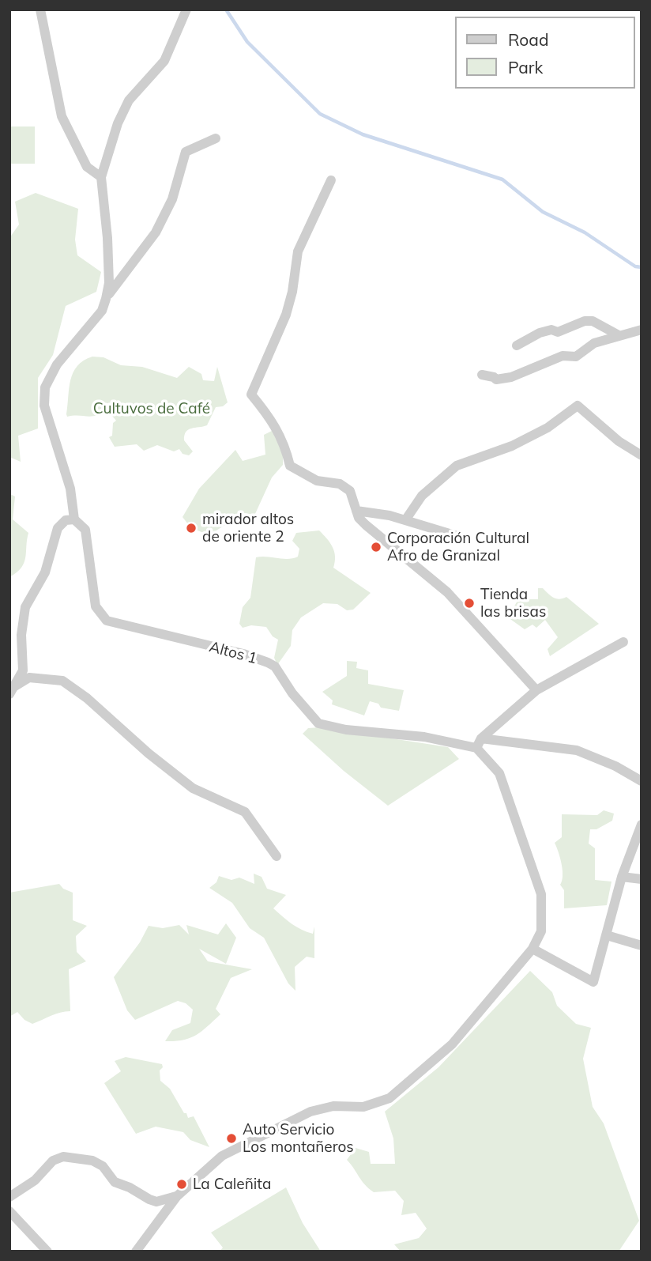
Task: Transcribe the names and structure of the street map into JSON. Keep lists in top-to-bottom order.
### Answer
{
  "streets": {
    "street": ["Altos 1"]
  },
  "parks": ["Cultuvos de Café"],
  "places": [
    "mirador altos de oriente 2",
    "Corporación Cultural Afro de Granizal",
    "Tienda las brisas",
    "Auto Servicio Los montañeros",
    "La Caleñita"
  ],
  "legend": ["Road", "Park"]
}
